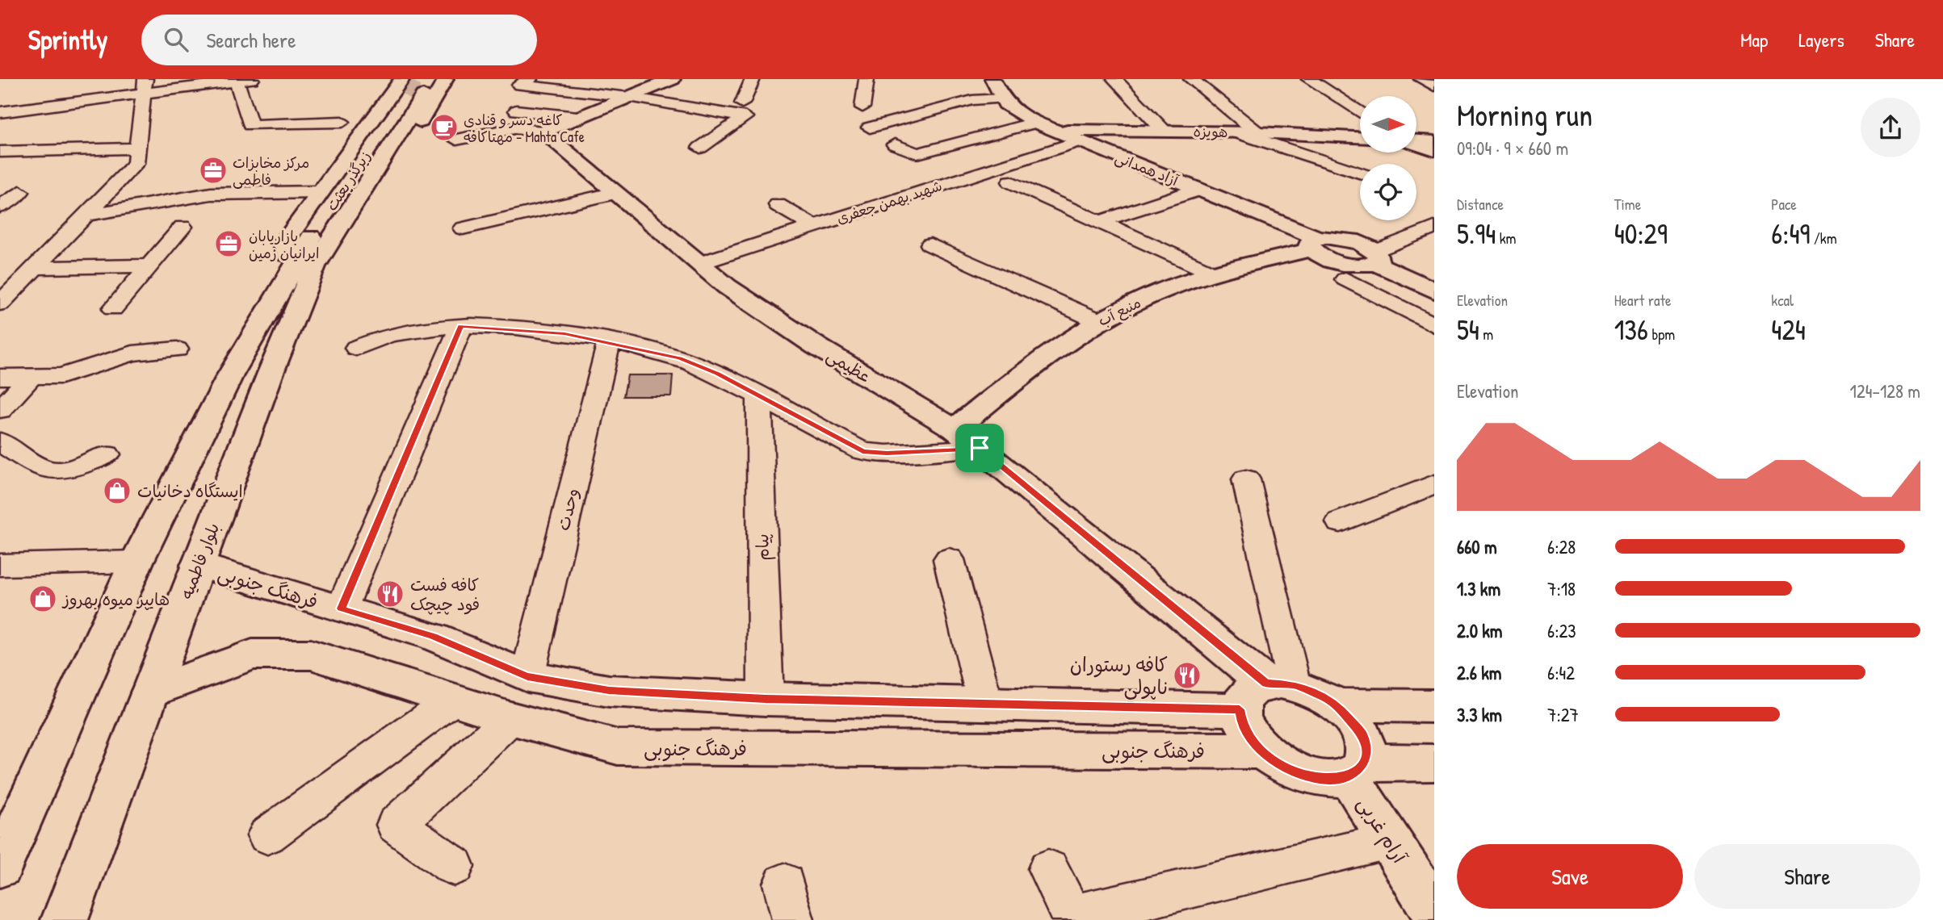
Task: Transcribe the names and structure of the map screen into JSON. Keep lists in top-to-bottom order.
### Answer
{
  "streets": {
    "main road": [
      "هویزه",
      "آزاد همدانی",
      "زیرگذر بعثت",
      "منبع آب",
      "عظیمی",
      "بلوار فاطمیه",
      "فرهنگ جنوبی",
      "آرام غربی"
    ],
    "street": ["شهید بهمن جعفری", "وحدت", "پیام"]
  },
  "crossings": [
    ["هویزه", "آزاد همدانی"],
    ["آزاد همدانی", "شهید بهمن جعفری"],
    ["آزاد همدانی", "منبع آب"],
    ["زیرگذر بعثت", "بلوار فاطمیه"],
    ["شهید بهمن جعفری", "عظیمی"],
    ["منبع آب", "عظیمی"],
    ["عظیمی", "فرهنگ جنوبی"],
    ["عظیمی", "آرام غربی"],
    ["وحدت", "فرهنگ جنوبی"],
    ["پیام", "فرهنگ جنوبی"],
    ["بلوار فاطمیه", "فرهنگ جنوبی"],
    ["فرهنگ جنوبی", "آرام غربی"]
  ],
  "places": {
    "cafe": ["کاغه دسر و قنادی مهتاکافه - Mahta Cafe"],
    "office": ["مرکز مخابزات فاطمی", "بازاریابان ایرانیان زمین"],
    "shop": ["ایستگاه دخانیات", "هایپر میوه بهروز"],
    "restaurant": ["کافه فست فود چیچک", "کافه رستوران ناپولی"]
  },
  "north": "right",
  "page": {
    "header": "Sprintly",
    "search": "Search here",
    "nav": ["Map", "Layers", "Share"],
    "heading": ["Morning run", "09:04 · 9 × 660 m"],
    "stats": [
      ["Distance", "5.94 km"],
      ["Time", "40:29"],
      ["Pace", "6:49 /km"],
      ["Elevation", "54 m"],
      ["Heart rate", "136 bpm"],
      ["kcal", "424"]
    ],
    "chart": ["Elevation", "124–128 m"],
    "list": [
      {
        "name": "660 m",
        "note": "6:28"
      },
      {
        "name": "1.3 km",
        "note": "7:18"
      },
      {
        "name": "2.0 km",
        "note": "6:23"
      },
      {
        "name": "2.6 km",
        "note": "6:42"
      },
      {
        "name": "3.3 km",
        "note": "7:27"
      }
    ],
    "buttons": ["Save", "Share"]
  }
}
